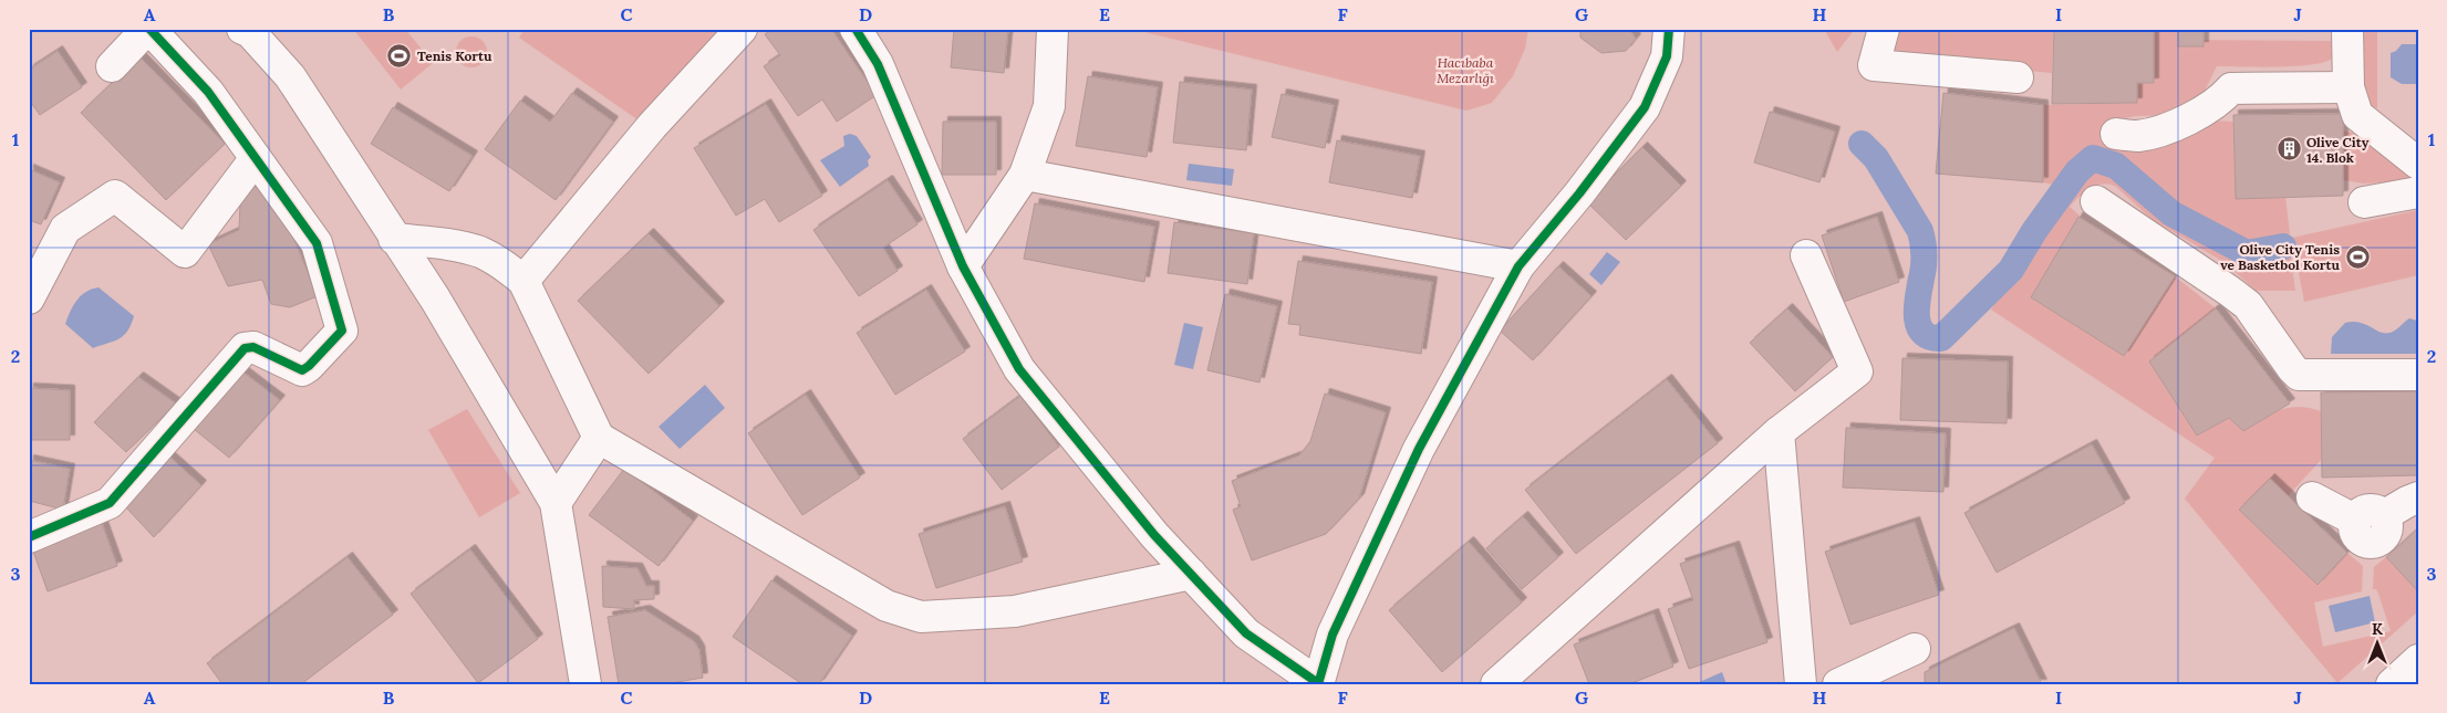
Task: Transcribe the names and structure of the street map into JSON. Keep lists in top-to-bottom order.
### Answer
{
  "parks": ["Hacıbaba Mezarlığı"],
  "places": {
    "sports": ["Tenis Kortu", "Olive City Tenis ve Basketbol Kortu"],
    "building": ["Olive City 14. Blok"]
  },
  "north": "top",
  "grid": {
    "columns": [
      "A",
      "B",
      "C",
      "D",
      "E",
      "F",
      "G",
      "H",
      "I",
      "J"
    ],
    "rows": ["1", "2", "3"]
  }
}
